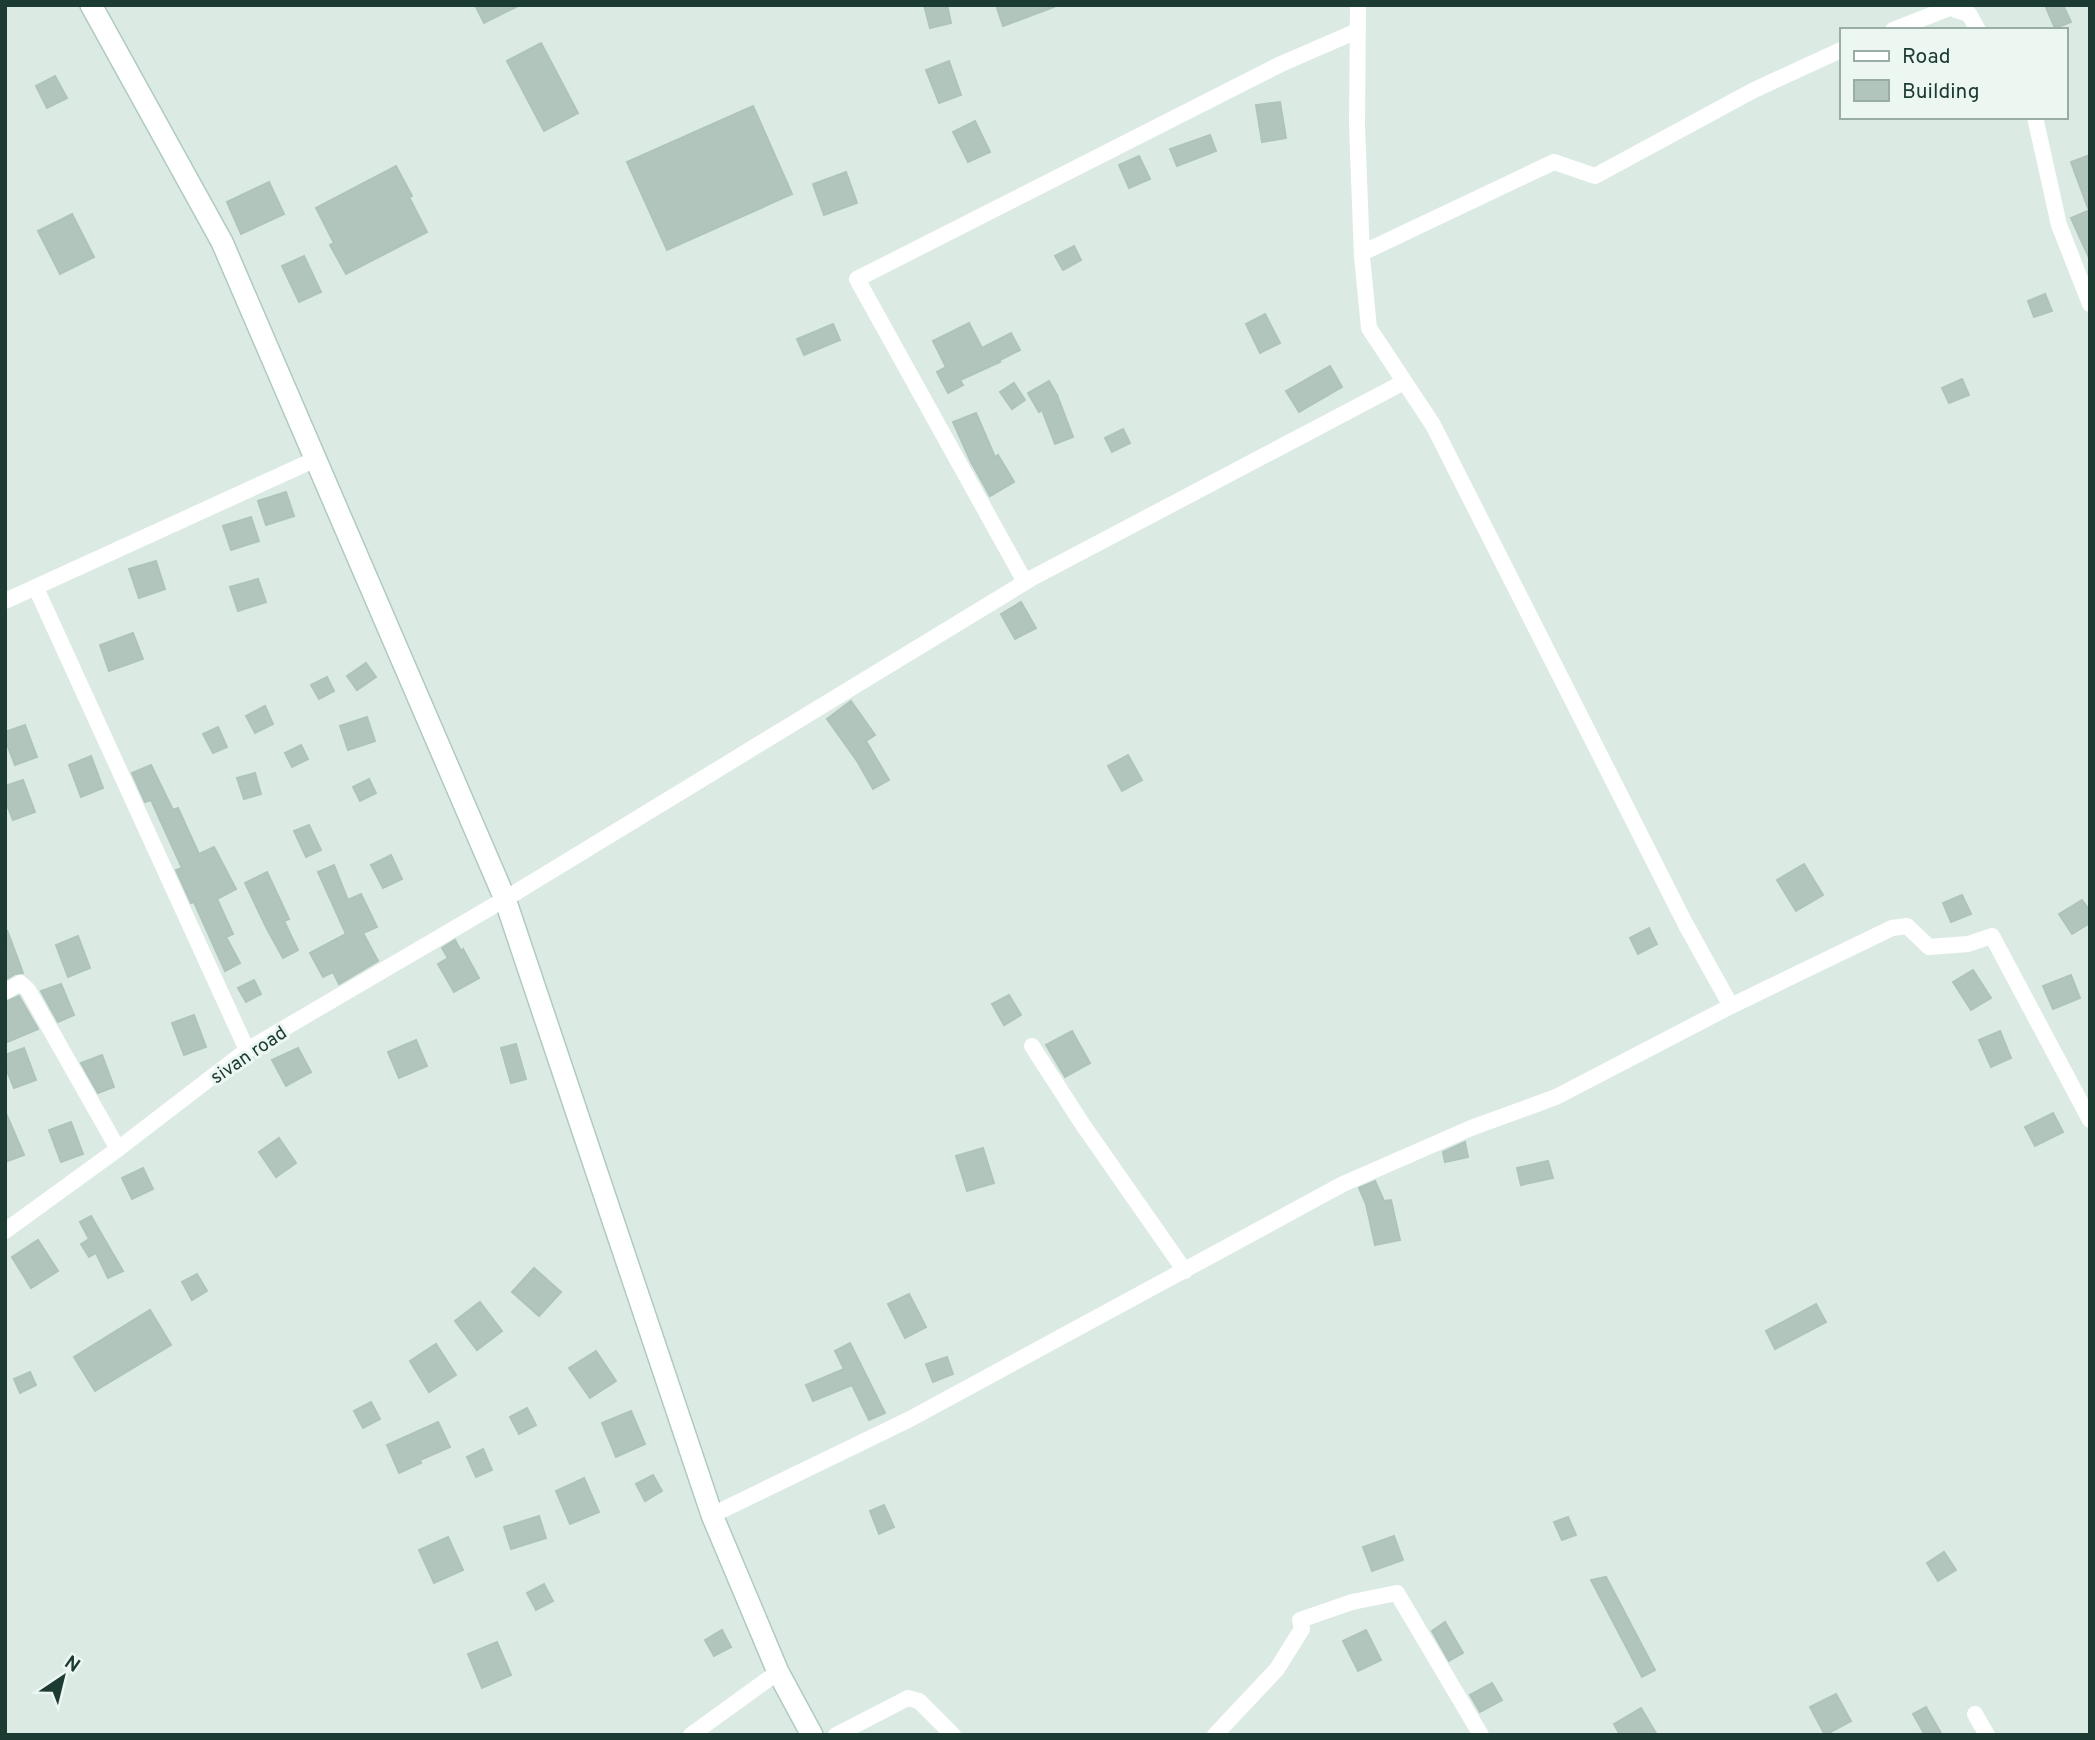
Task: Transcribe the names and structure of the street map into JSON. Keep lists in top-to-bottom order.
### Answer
{
  "streets": {
    "street": ["sivan road"]
  },
  "legend": ["Road", "Building"],
  "north": "top right"
}
